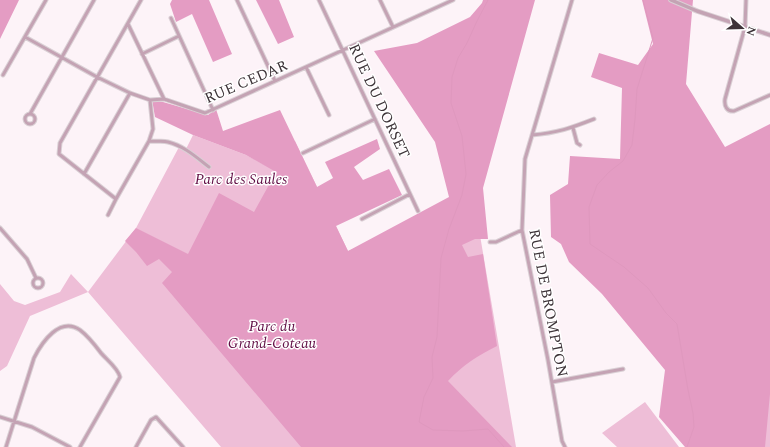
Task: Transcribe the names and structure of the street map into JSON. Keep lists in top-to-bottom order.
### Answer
{
  "streets": {
    "street": ["RUE CEDAR", "RUE DU DORSET", "RUE DE BROMPTON"]
  },
  "crossings": [
    ["RUE CEDAR", "RUE DU DORSET"]
  ],
  "parks": ["Parc des Saules", "Parc du Grand-Coteau"],
  "north": "right"
}
